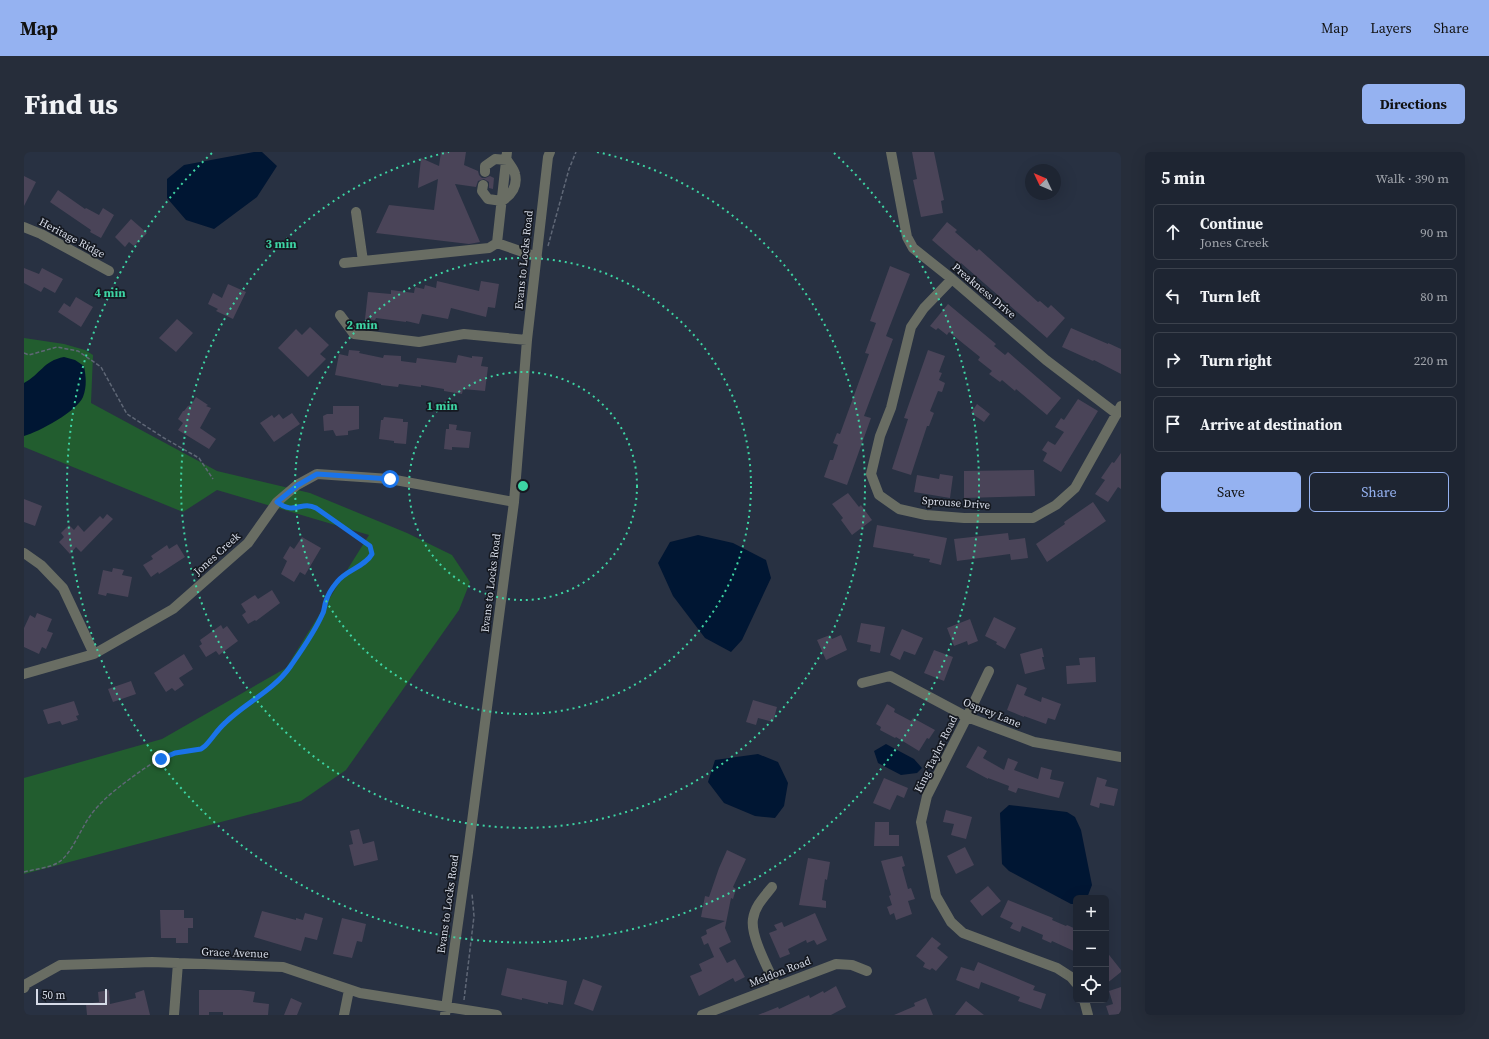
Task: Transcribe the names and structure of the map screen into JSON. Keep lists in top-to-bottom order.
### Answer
{
  "streets": {
    "street": [
      "Heritage Ridge",
      "Evans to Locks Road",
      "Preakness Drive",
      "Sprouse Drive",
      "Jones Creek",
      "Osprey Lane",
      "King Taylor Road",
      "Grace Avenue",
      "Meldon Road"
    ]
  },
  "crossings": [
    ["Evans to Locks Road", "Jones Creek"],
    ["Evans to Locks Road", "Grace Avenue"],
    ["Preakness Drive", "Sprouse Drive"],
    ["Osprey Lane", "King Taylor Road"]
  ],
  "scale_bar": "50 m",
  "north": "top left",
  "page": {
    "header": "Map",
    "nav": ["Map", "Layers", "Share"],
    "buttons": [
      "Directions",
      ["Save", "Share"]
    ],
    "title": "Find us",
    "heading": ["5 min", "Walk · 390 m"],
    "list": [
      ["Continue", "Jones Creek", "90 m"],
      ["Turn left", "80 m"],
      ["Turn right", "220 m"],
      "Arrive at destination"
    ],
    "map_buttons": ["+", "−"],
    "scale": "50 m"
  },
  "rings": [
    "3 min",
    "4 min",
    "2 min",
    "1 min"
  ]
}
